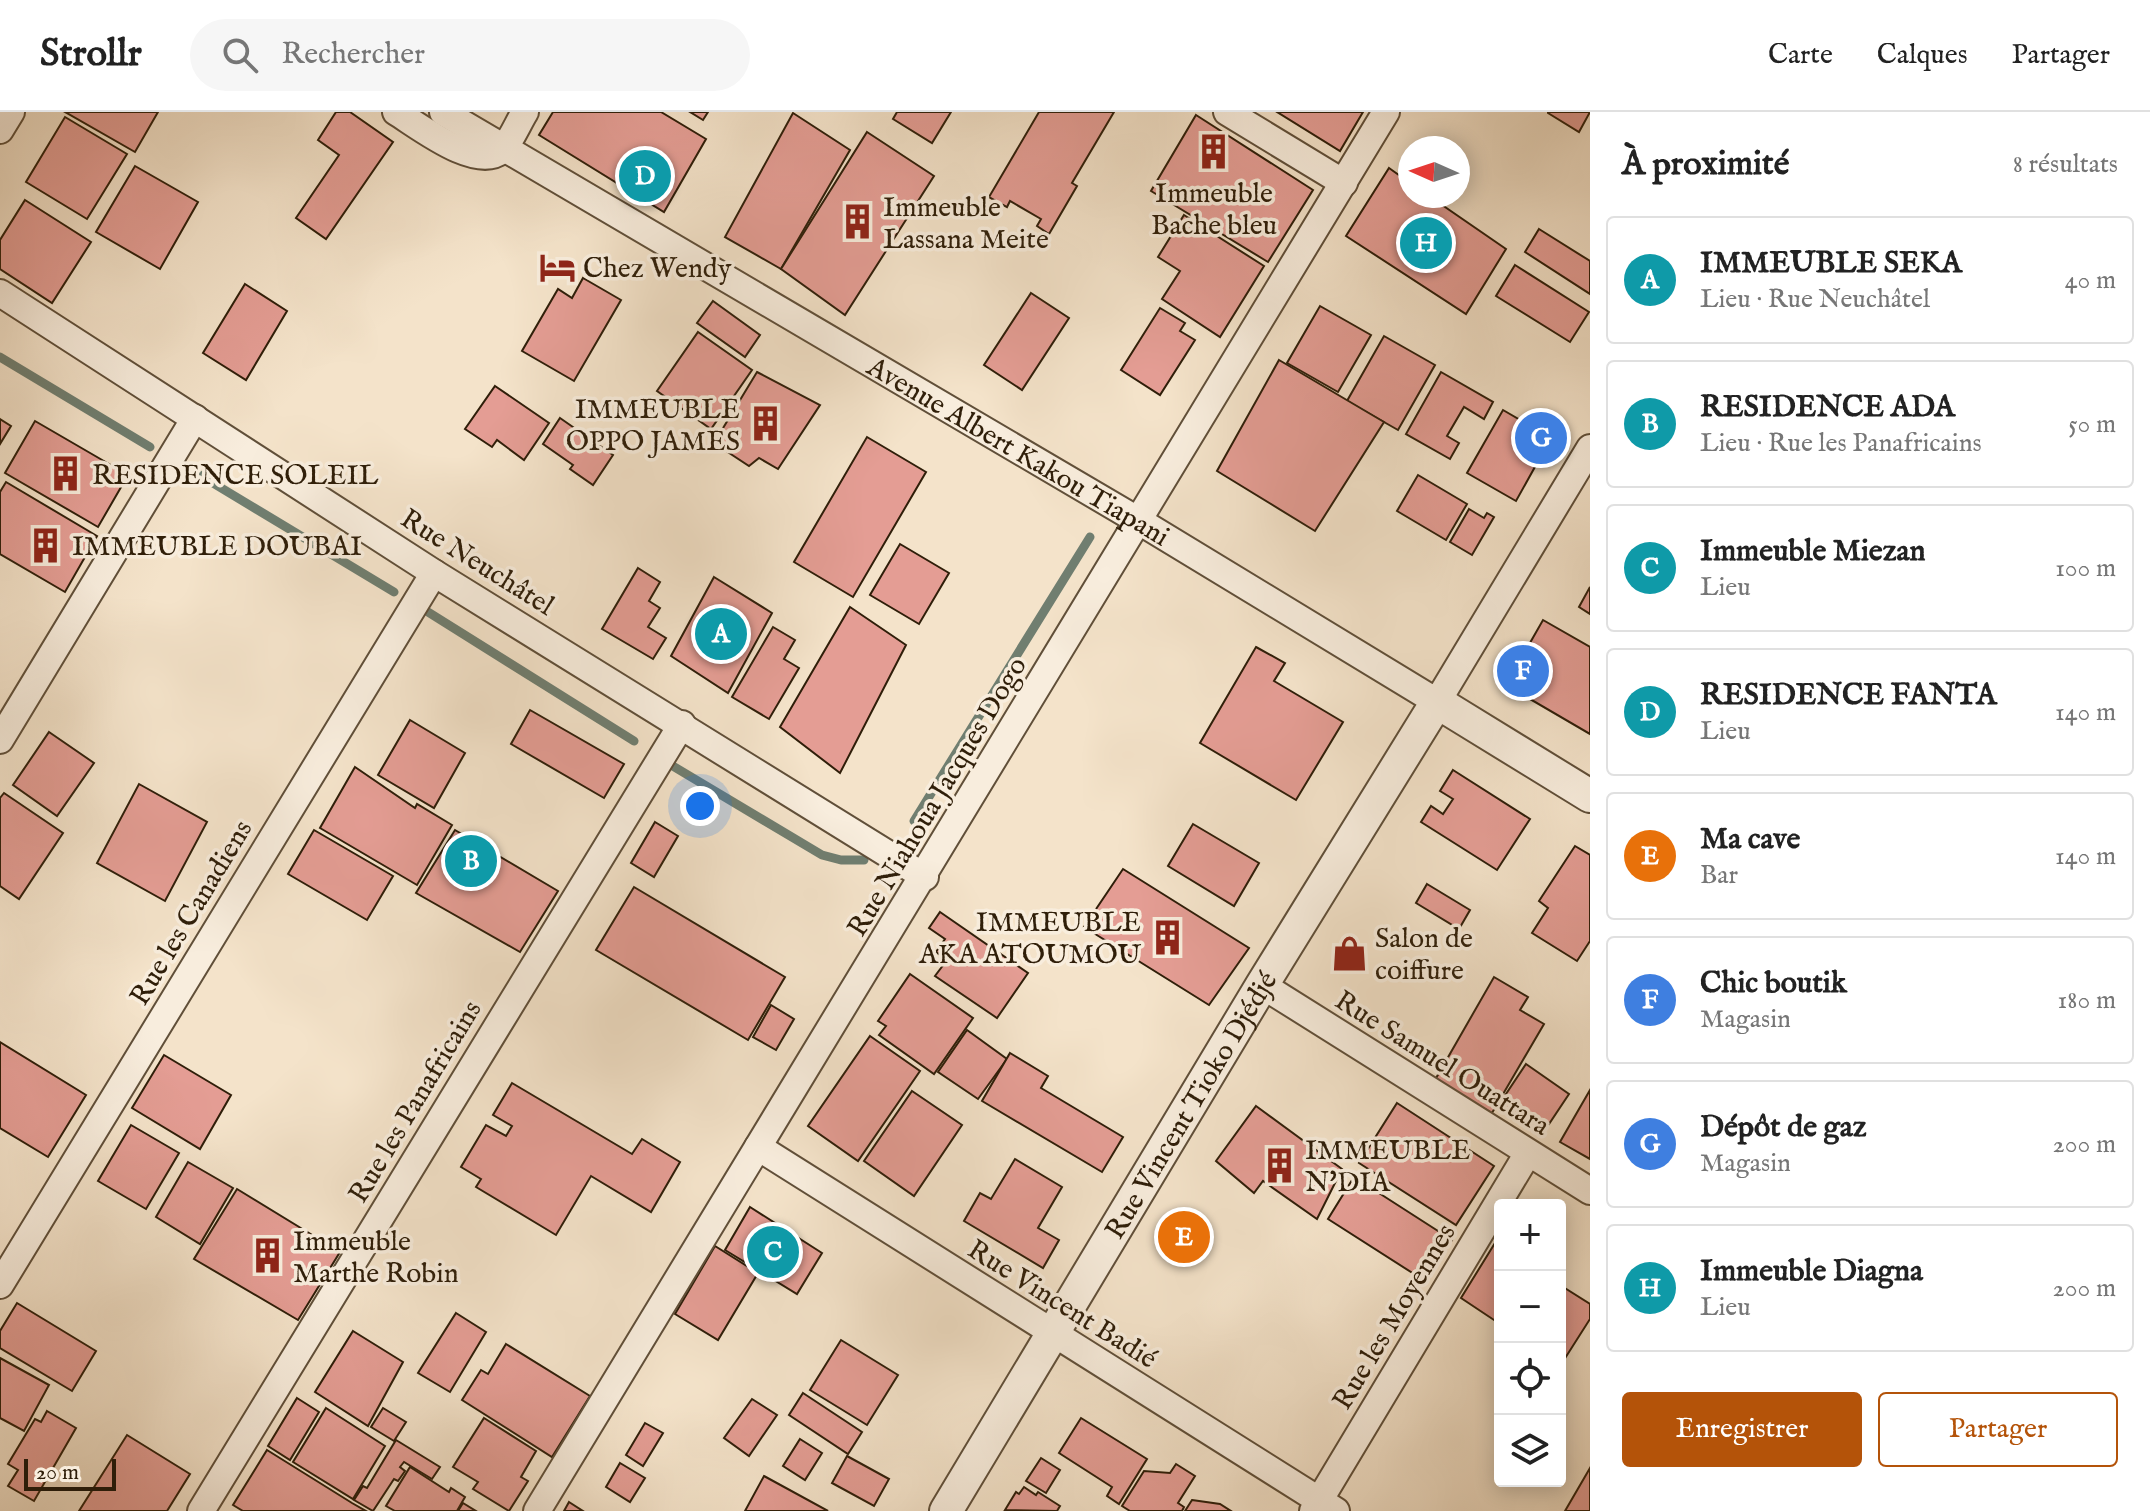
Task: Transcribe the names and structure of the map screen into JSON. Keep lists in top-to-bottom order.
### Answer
{
  "streets": {
    "street": [
      "Avenue Albert Kakou Tiapani",
      "Rue Neuchâtel",
      "Rue Niahoua Jacques Dogo",
      "Rue les Canadiens",
      "Rue Samuel Ouattara",
      "Rue les Panafricains",
      "Rue Vincent Tioko Djédjé",
      "Rue Vincent Badié",
      "Rue les Moyennes"
    ]
  },
  "crossings": [
    ["Avenue Albert Kakou Tiapani", "Rue Niahoua Jacques Dogo"],
    ["Avenue Albert Kakou Tiapani", "Rue Vincent Tioko Djédjé"],
    ["Rue Neuchâtel", "Rue Niahoua Jacques Dogo"],
    ["Rue Neuchâtel", "Rue les Canadiens"],
    ["Rue Neuchâtel", "Rue les Panafricains"],
    ["Rue Niahoua Jacques Dogo", "Rue Vincent Badié"],
    ["Rue Samuel Ouattara", "Rue Vincent Tioko Djédjé"],
    ["Rue Samuel Ouattara", "Rue les Moyennes"],
    ["Rue Vincent Tioko Djédjé", "Rue Vincent Badié"],
    ["Rue Vincent Badié", "Rue les Moyennes"]
  ],
  "places": {
    "building": [
      "Immeuble Bache bleu",
      "Immeuble Lassana Meite",
      "IMMEUBLE OPPO JAMES",
      "RESIDENCE SOLEIL",
      "IMMEUBLE DOUBAI",
      "IMMEUBLE AKA ATOUMOU",
      "IMMEUBLE N'DIA",
      "Immeuble Marthe Robin"
    ],
    "hotel": ["Chez Wendy"],
    "shop": ["Salon de coiffure"]
  },
  "scale_bar": "20 m",
  "north": "left",
  "page": {
    "header": "Strollr",
    "search": "Rechercher",
    "nav": ["Carte", "Calques", "Partager"],
    "heading": ["À proximité", "8 résultats"],
    "pins": [
      "D",
      "H",
      "G",
      "A",
      "F",
      "B",
      "E",
      "C"
    ],
    "list": [
      {
        "mark": "A",
        "name": "IMMEUBLE SEKA",
        "note": "Lieu · Rue Neuchâtel",
        "value": "40 m"
      },
      {
        "mark": "B",
        "name": "RESIDENCE ADA",
        "note": "Lieu · Rue les Panafricains",
        "value": "50 m"
      },
      {
        "mark": "C",
        "name": "Immeuble Miezan",
        "note": "Lieu",
        "value": "100 m"
      },
      {
        "mark": "D",
        "name": "RESIDENCE FANTA",
        "note": "Lieu",
        "value": "140 m"
      },
      {
        "mark": "E",
        "name": "Ma cave",
        "note": "Bar",
        "value": "140 m"
      },
      {
        "mark": "F",
        "name": "Chic boutik",
        "note": "Magasin",
        "value": "180 m"
      },
      {
        "mark": "G",
        "name": "Dépôt de gaz",
        "note": "Magasin",
        "value": "200 m"
      },
      {
        "mark": "H",
        "name": "Immeuble Diagna",
        "note": "Lieu",
        "value": "200 m"
      }
    ],
    "map_buttons": ["+", "−"],
    "buttons": ["Enregistrer", "Partager"],
    "scale": "20 m"
  }
}
